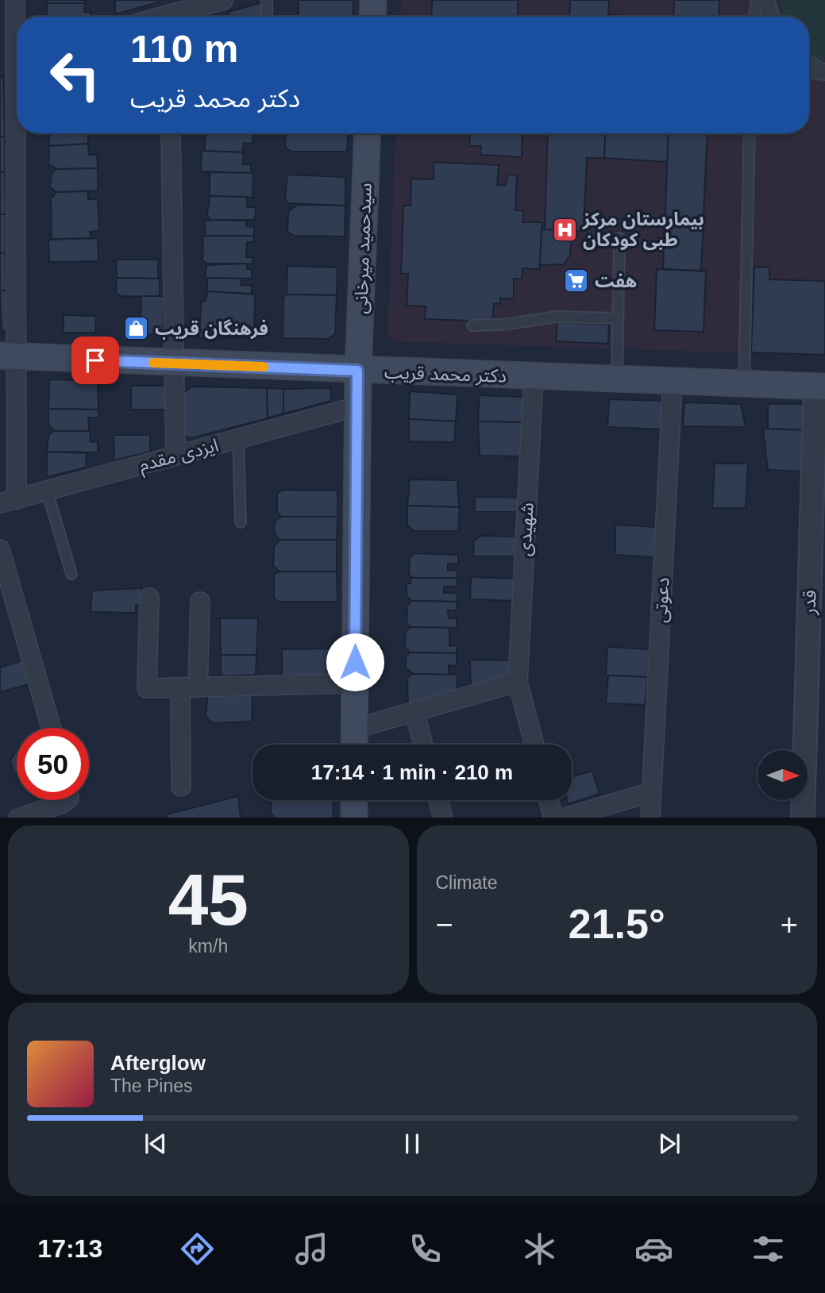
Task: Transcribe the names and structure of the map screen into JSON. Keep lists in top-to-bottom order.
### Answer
{
  "streets": {
    "main road": ["سیدحمید میرخانی", "دکتر محمد قریب"],
    "street": [
      "ایزدی مقدم",
      "شهیدی",
      "دعوتی",
      "قدر"
    ]
  },
  "crossings": [
    ["سیدحمید میرخانی", "دکتر محمد قریب"],
    ["سیدحمید میرخانی", "ایزدی مقدم"],
    ["دکتر محمد قریب", "شهیدی"],
    ["دکتر محمد قریب", "دعوتی"],
    ["دکتر محمد قریب", "قدر"]
  ],
  "places": {
    "hospital": ["بیمارستان مرکز طبی کودکان"],
    "supermarket": ["هفت"],
    "shop": ["فرهنگان قریب"]
  },
  "north": "right",
  "page": {
    "turn": ["110 m", "دکتر محمد قریب"],
    "limit": "50",
    "trip": "17:14 · 1 min · 210 m",
    "tile": [
      ["45", "km/h"],
      "Climate"
    ],
    "heat": ["−", "21.5°", "+"],
    "song": ["Afterglow", "The Pines"],
    "tabs": "17:13"
  }
}
